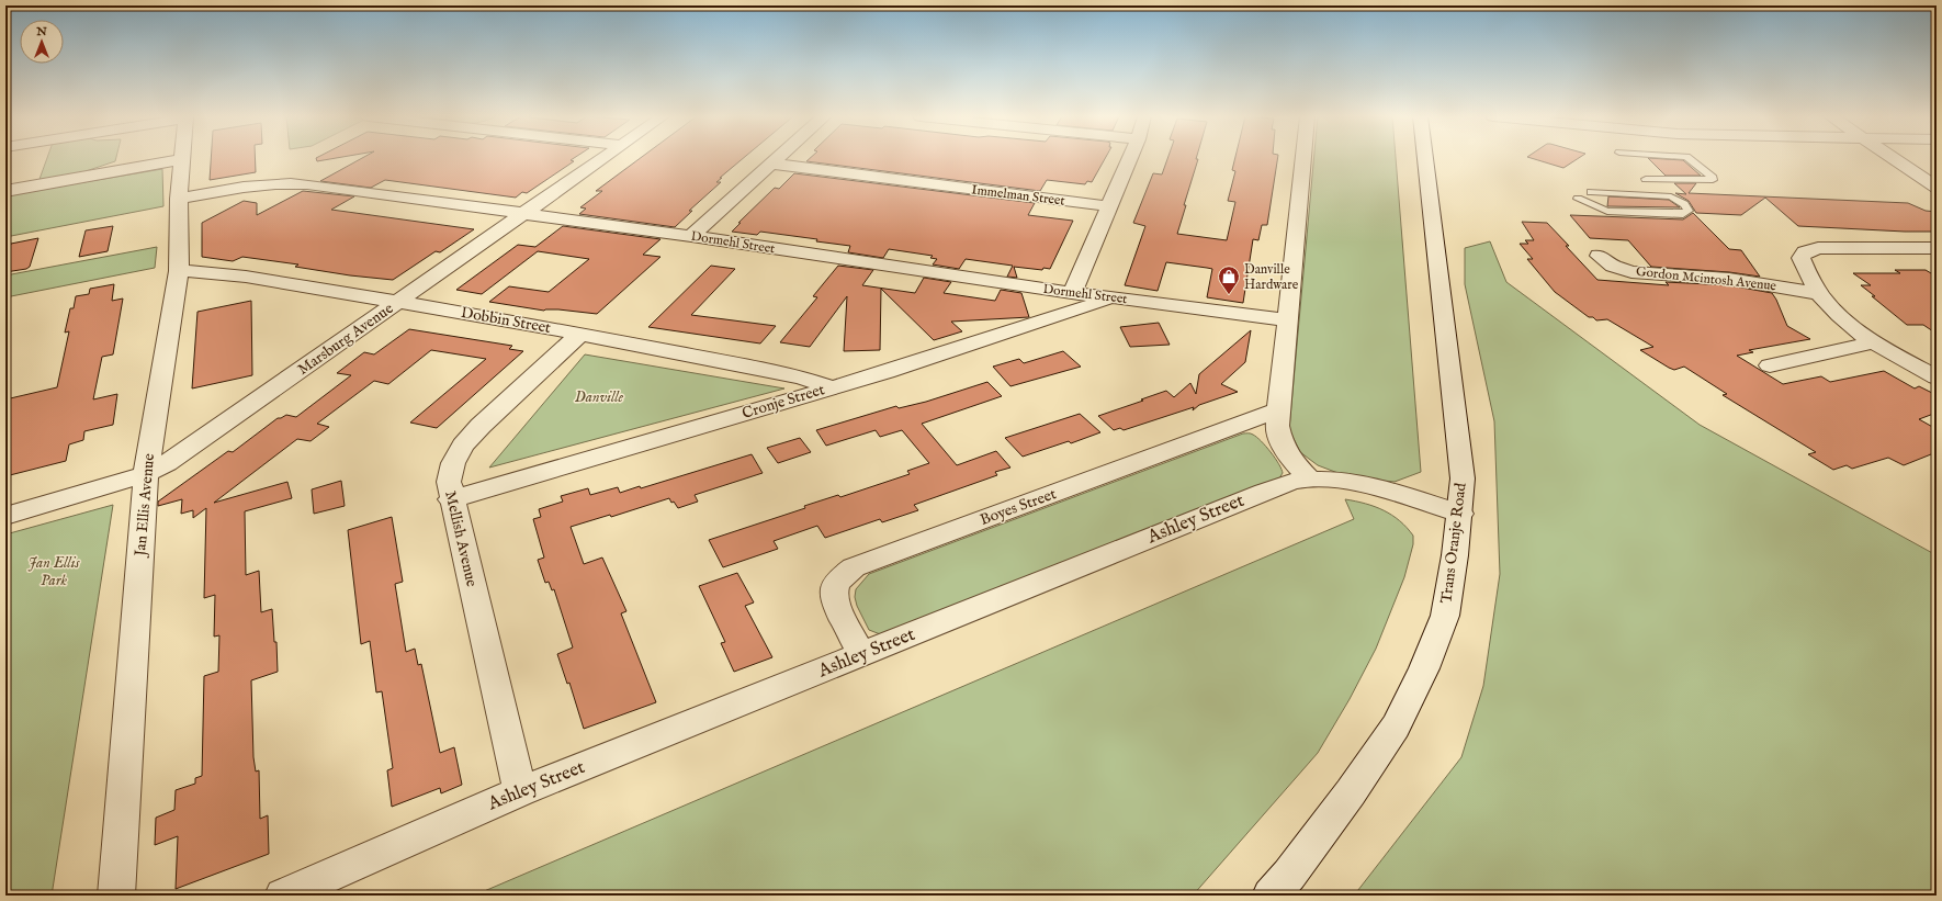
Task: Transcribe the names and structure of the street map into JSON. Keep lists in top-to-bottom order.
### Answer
{
  "streets": {
    "street": [
      "Immelman Street",
      "Dormehl Street",
      "Gordon Mcintosh Avenue",
      "Dobbin Street",
      "Marsburg Avenue",
      "Cronje Street",
      "Jan Ellis Avenue",
      "Boyes Street",
      "Ashley Street",
      "Mellish Avenue",
      "Trans Oranje Road"
    ]
  },
  "crossings": [
    ["Dormehl Street", "Marsburg Avenue"],
    ["Dormehl Street", "Cronje Street"],
    ["Dormehl Street", "Jan Ellis Avenue"],
    ["Dobbin Street", "Marsburg Avenue"],
    ["Dobbin Street", "Cronje Street"],
    ["Dobbin Street", "Jan Ellis Avenue"],
    ["Dobbin Street", "Mellish Avenue"],
    ["Marsburg Avenue", "Jan Ellis Avenue"],
    ["Cronje Street", "Mellish Avenue"],
    ["Boyes Street", "Ashley Street"],
    ["Ashley Street", "Mellish Avenue"],
    ["Ashley Street", "Trans Oranje Road"]
  ],
  "parks": ["Danville", "Jan Ellis Park"],
  "places": {
    "shop": ["Danville Hardware"]
  },
  "north": "top"
}
